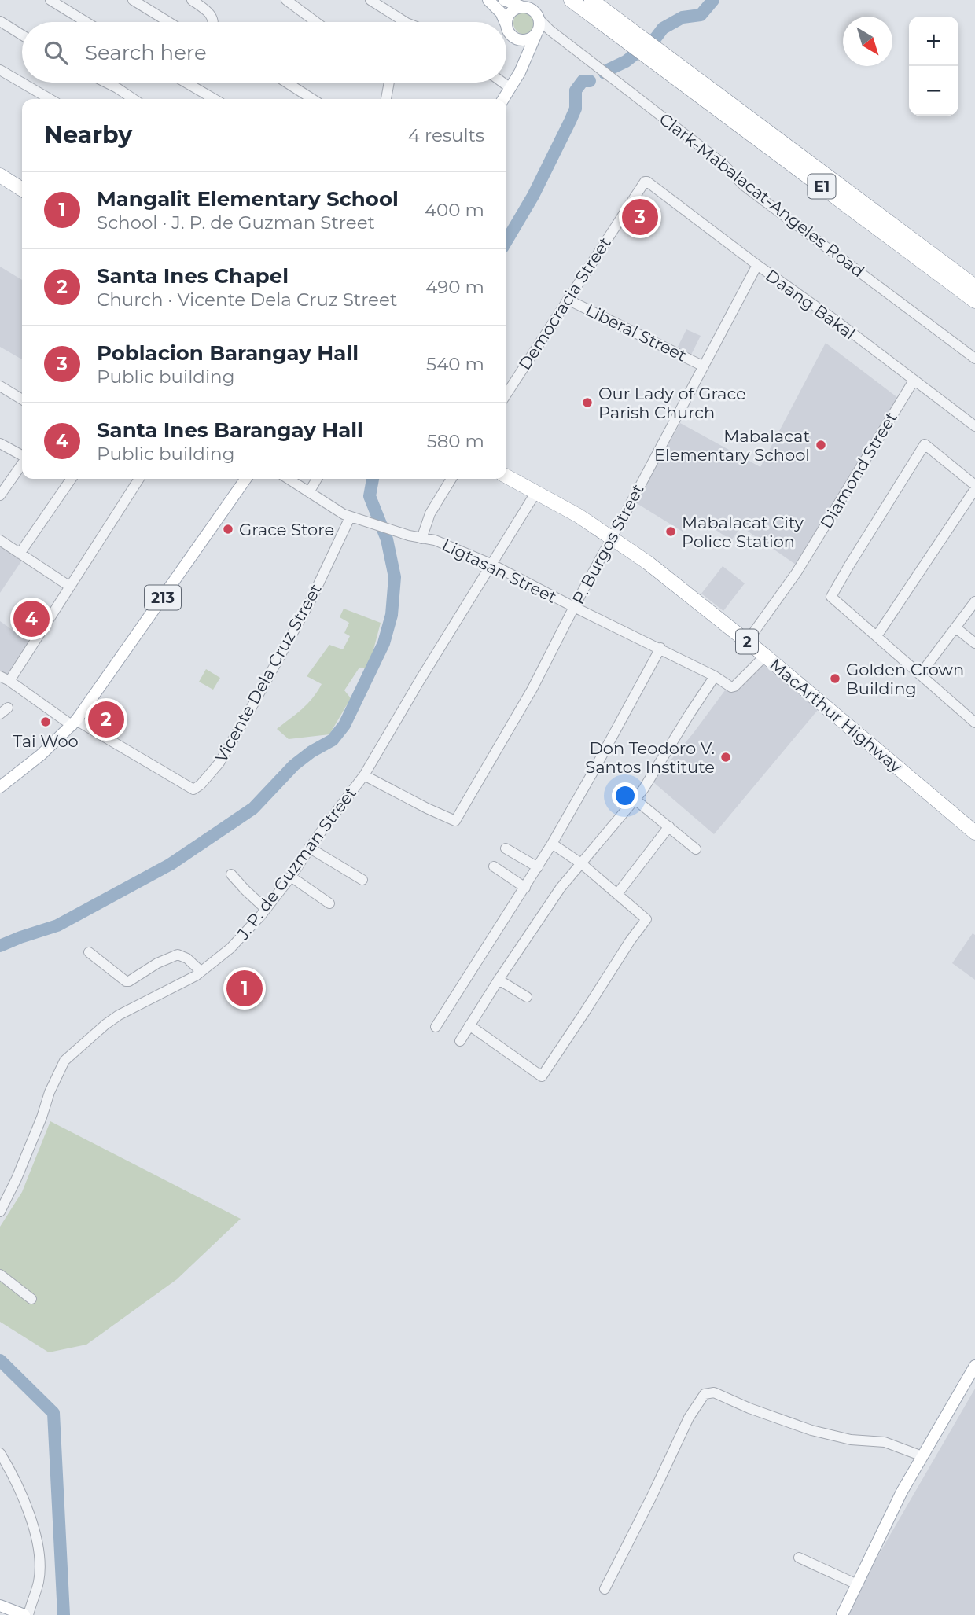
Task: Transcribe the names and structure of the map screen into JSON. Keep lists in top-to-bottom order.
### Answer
{
  "streets": {
    "highway": ["E1", "2", "MacArthur Highway"],
    "main road": ["213"],
    "street": [
      "Clark-Mabalacat-Angeles Road",
      "Democracia Street",
      "Daang Bakal",
      "Liberal Street",
      "Diamond Street",
      "P. Burgos Street",
      "Ligtasan Street",
      "Vicente Dela Cruz Street",
      "J. P. de Guzman Street"
    ]
  },
  "crossings": [
    ["Democracia Street", "Daang Bakal"],
    ["Democracia Street", "Liberal Street"],
    ["Daang Bakal", "Diamond Street"],
    ["Daang Bakal", "P. Burgos Street"],
    ["Liberal Street", "P. Burgos Street"],
    ["Diamond Street", "MacArthur Highway"],
    ["P. Burgos Street", "Ligtasan Street"],
    ["P. Burgos Street", "MacArthur Highway"],
    ["P. Burgos Street", "J. P. de Guzman Street"],
    ["Ligtasan Street", "Vicente Dela Cruz Street"],
    ["Ligtasan Street", "MacArthur Highway"],
    ["Ligtasan Street", "J. P. de Guzman Street"],
    ["213", "Vicente Dela Cruz Street"],
    ["MacArthur Highway", "J. P. de Guzman Street"]
  ],
  "places": [
    "Our Lady of Grace Parish Church",
    "Mabalacat Elementary School",
    "Grace Store",
    "Mabalacat City Police Station",
    "Golden Crown Building",
    "Tai Woo",
    "Don Teodoro V. Santos Institute"
  ],
  "north": "bottom right",
  "page": {
    "map_buttons": ["+", "−"],
    "search": "Search here",
    "heading": ["Nearby", "4 results"],
    "list": [
      {
        "mark": "1",
        "name": "Mangalit Elementary School",
        "note": "School · J. P. de Guzman Street",
        "value": "400 m"
      },
      {
        "mark": "2",
        "name": "Santa Ines Chapel",
        "note": "Church · Vicente Dela Cruz Street",
        "value": "490 m"
      },
      {
        "mark": "3",
        "name": "Poblacion Barangay Hall",
        "note": "Public building",
        "value": "540 m"
      },
      {
        "mark": "4",
        "name": "Santa Ines Barangay Hall",
        "note": "Public building",
        "value": "580 m"
      }
    ],
    "pins": [
      "3",
      "4",
      "2",
      "1"
    ]
  }
}
